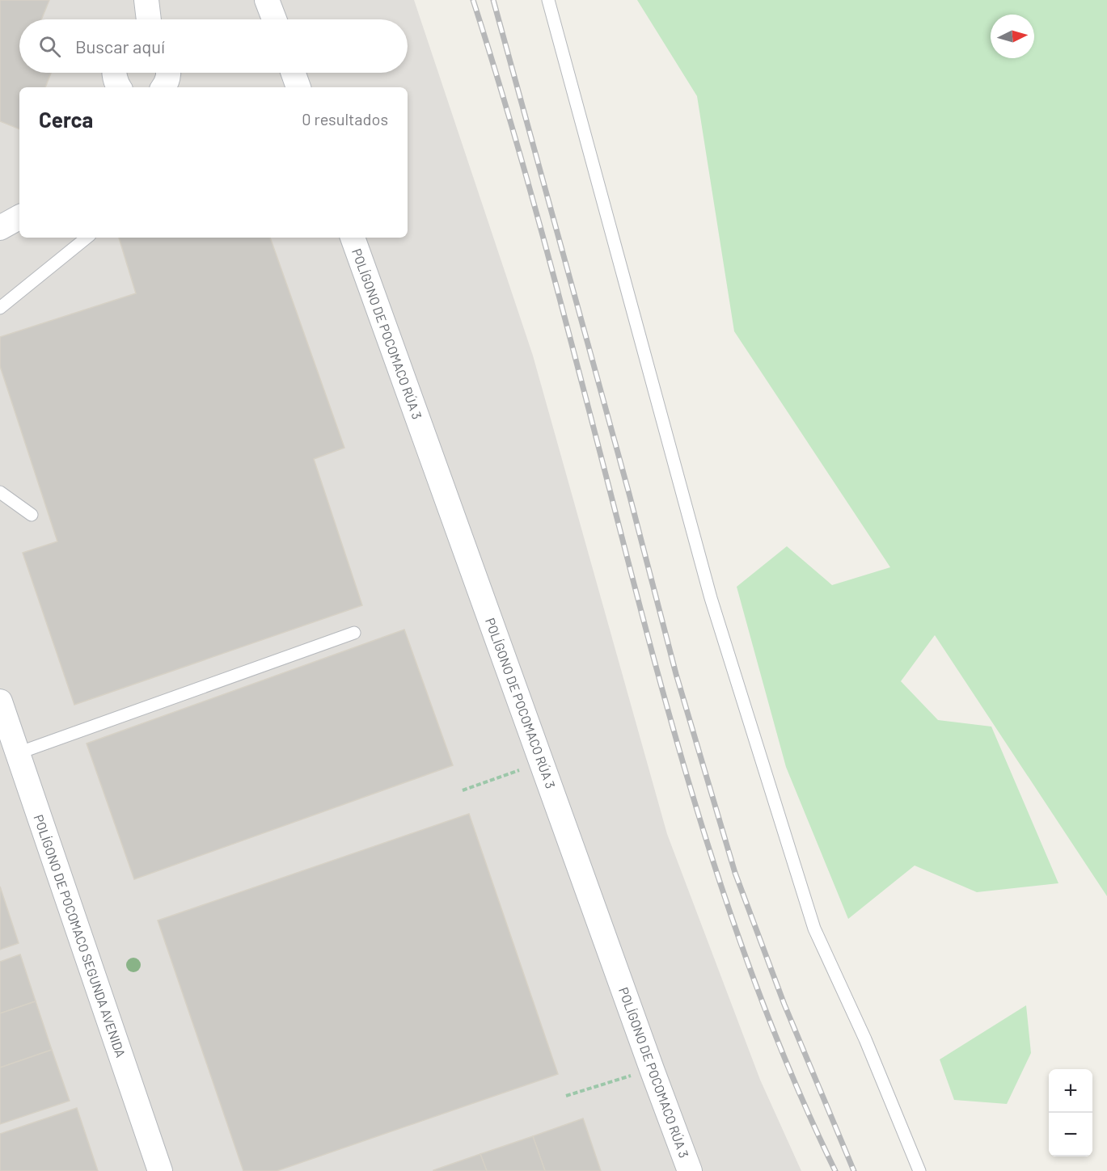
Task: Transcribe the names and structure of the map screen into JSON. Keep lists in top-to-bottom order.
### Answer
{
  "streets": {
    "street": ["POLÍGONO DE POCOMACO RÚA 3", "POLÍGONO DE POCOMACO SEGUNDA AVENIDA"]
  },
  "north": "right",
  "page": {
    "search": "Buscar aquí",
    "heading": ["Cerca", "0 resultados"],
    "map_buttons": ["+", "−"]
  }
}
